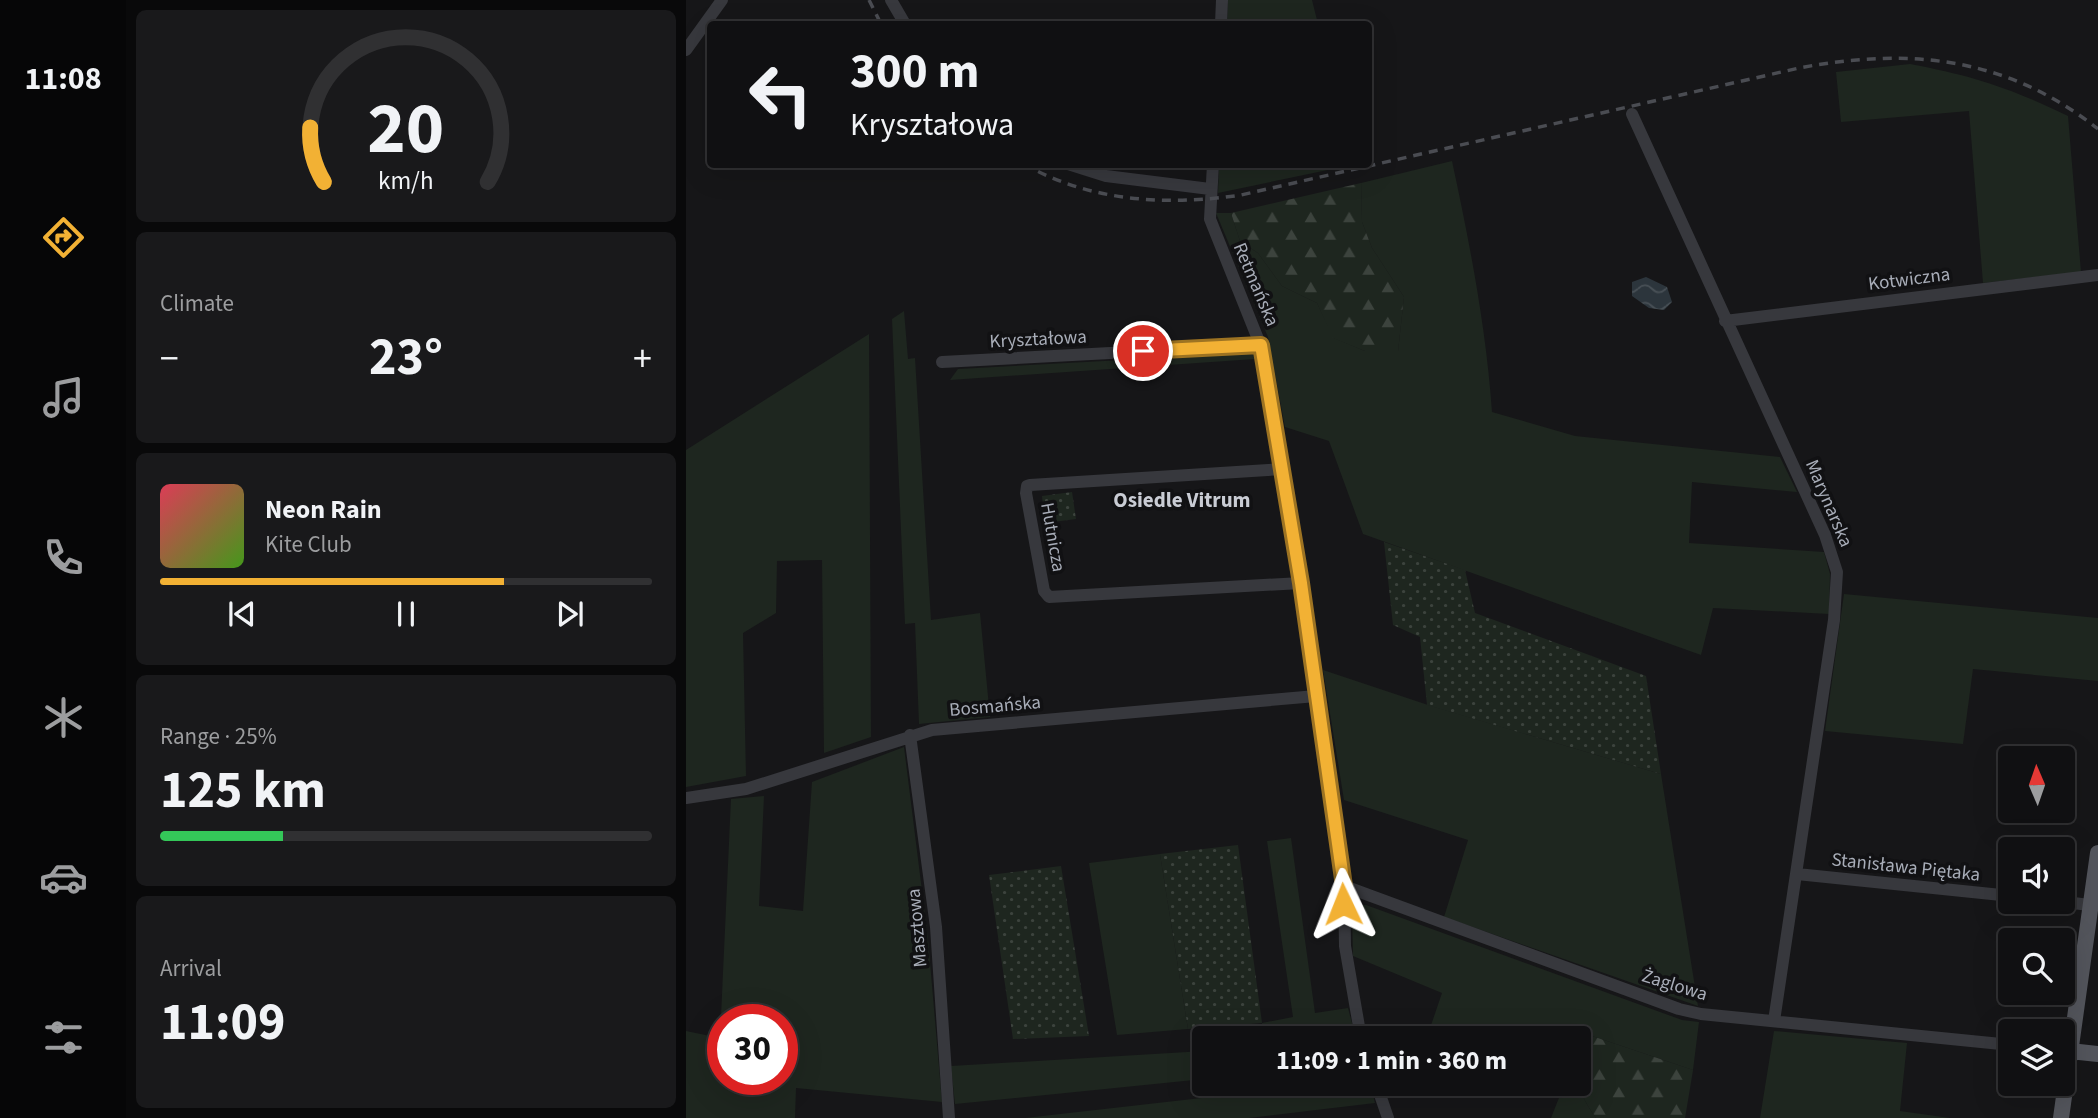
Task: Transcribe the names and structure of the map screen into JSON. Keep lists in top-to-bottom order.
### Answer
{
  "streets": {
    "street": [
      "Kotwiczna",
      "Retmańska",
      "Kryształowa",
      "Marynarska",
      "Hutnicza",
      "Bosmańska",
      "Stanisława Piętaka",
      "Masztowa",
      "Żaglowa"
    ]
  },
  "crossings": [
    ["Kotwiczna", "Marynarska"],
    ["Retmańska", "Kryształowa"],
    ["Retmańska", "Hutnicza"],
    ["Retmańska", "Bosmańska"],
    ["Retmańska", "Żaglowa"],
    ["Marynarska", "Stanisława Piętaka"],
    ["Marynarska", "Żaglowa"],
    ["Bosmańska", "Masztowa"]
  ],
  "districts": ["Osiedle Vitrum"],
  "north": "top",
  "page": {
    "tabs": "11:08",
    "turn": ["300 m", "Kryształowa"],
    "tile": [
      "Climate",
      ["Range · 25%", "125 km"],
      ["Arrival", "11:09"]
    ],
    "heat": ["−", "23°", "+"],
    "song": ["Neon Rain", "Kite Club"],
    "limit": "30",
    "trip": "11:09 · 1 min · 360 m",
    "gauge": ["20", "km/h"]
  }
}
